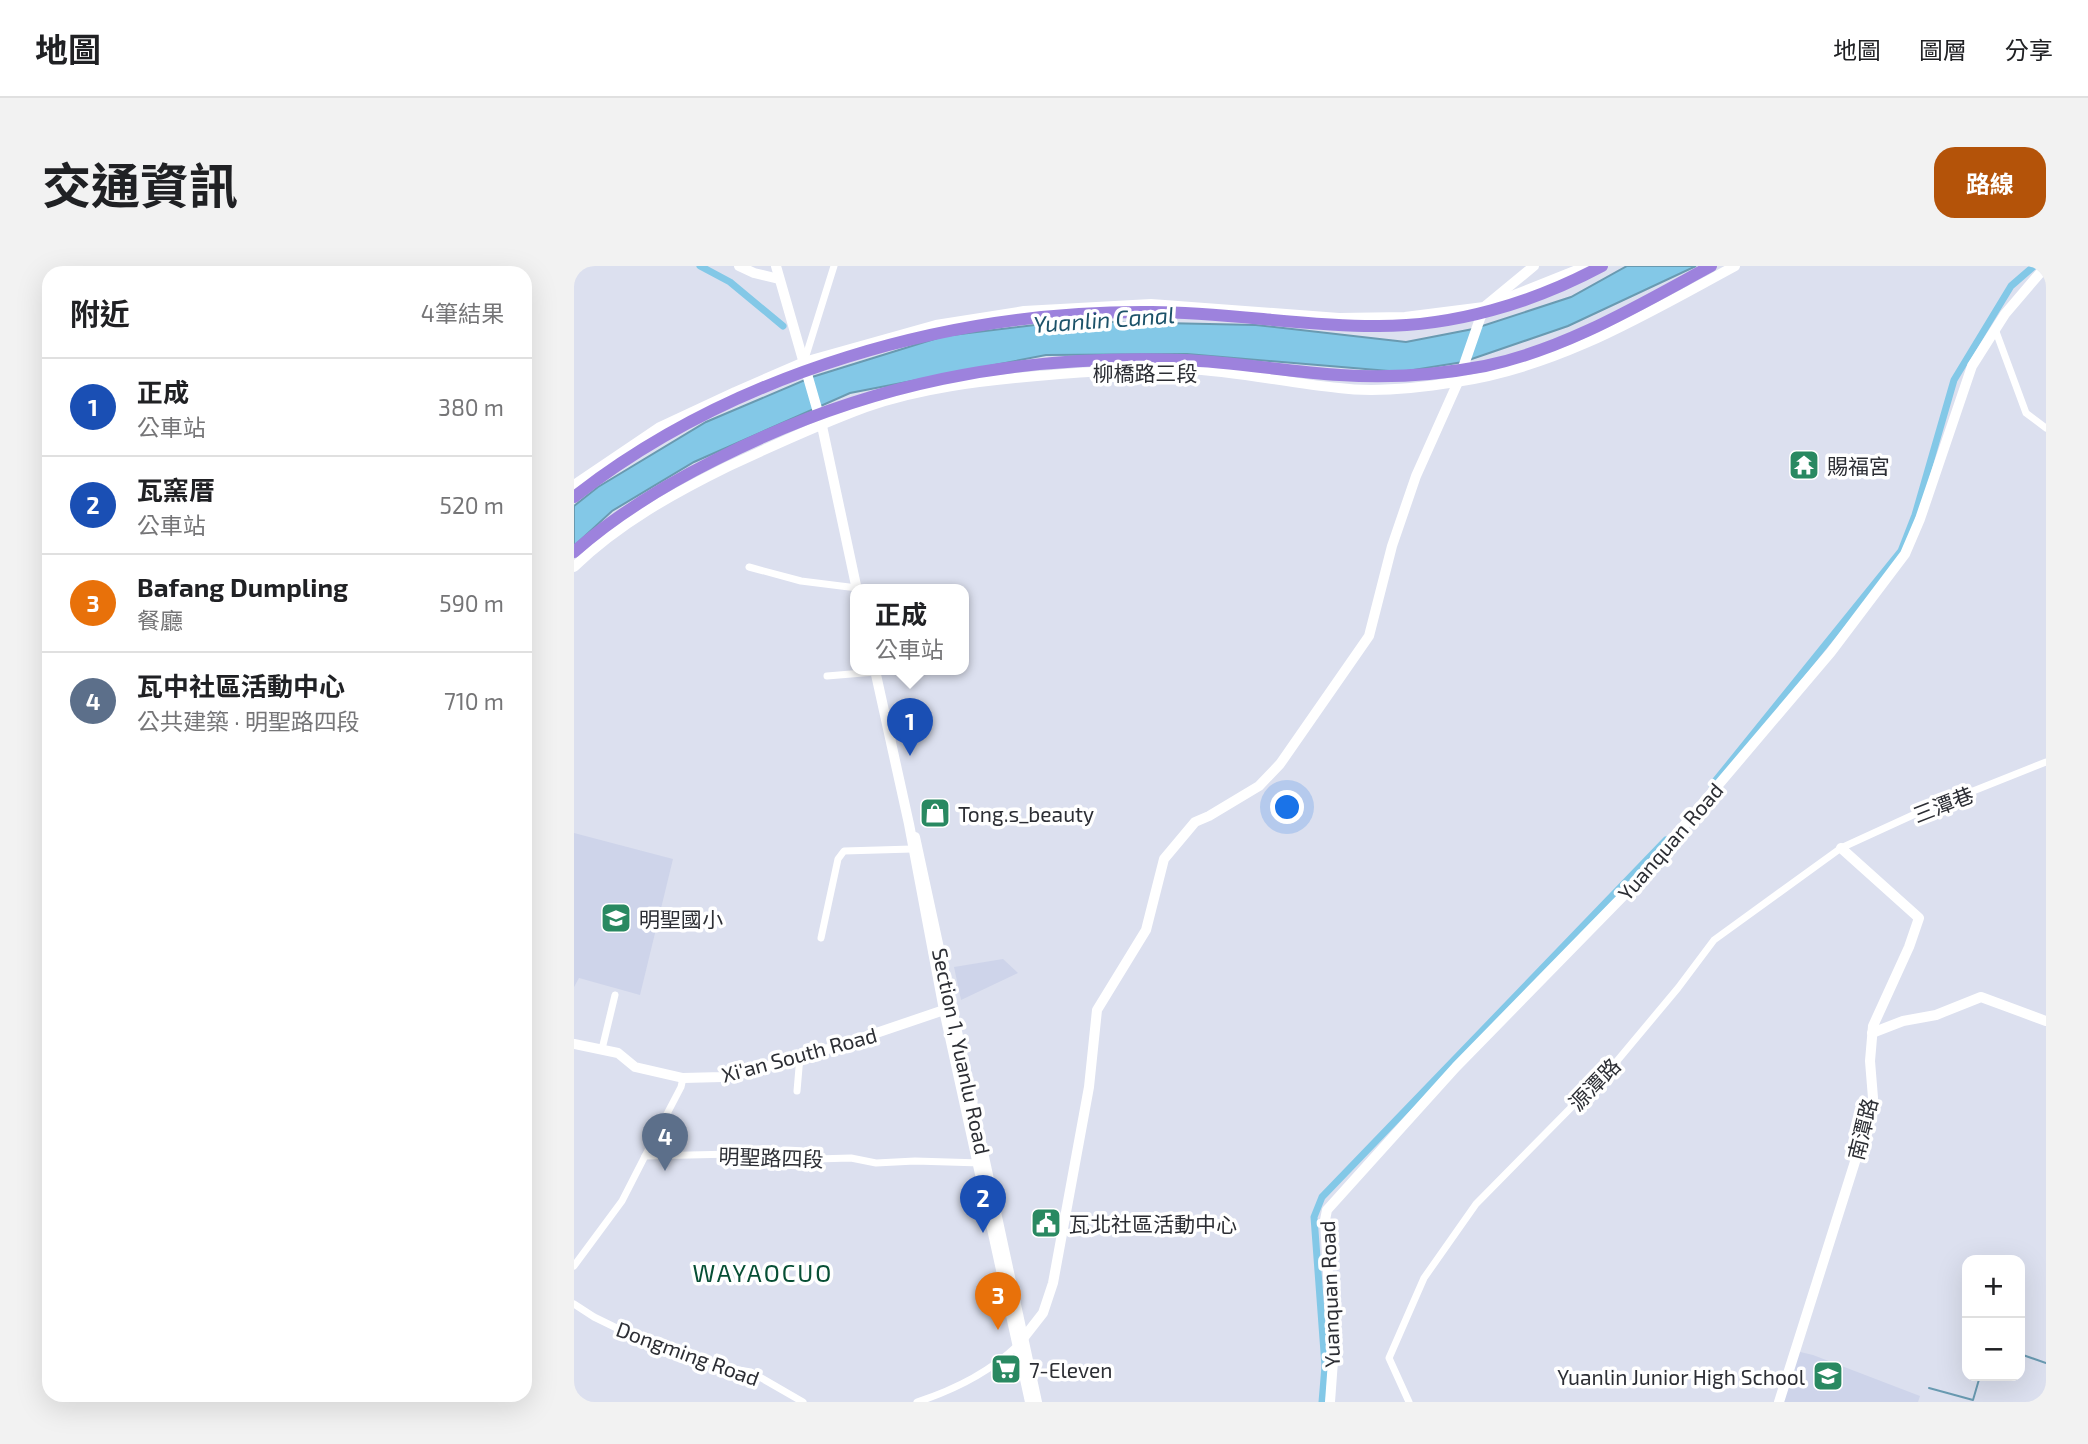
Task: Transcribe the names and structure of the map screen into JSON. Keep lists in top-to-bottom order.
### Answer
{
  "streets": {
    "street": [
      "柳橋路三段",
      "三潭巷",
      "Yuanquan Road",
      "Section 1, Yuanlu Road",
      "Xi'an South Road",
      "源潭路",
      "南潭路",
      "明聖路四段",
      "Dongming Road"
    ]
  },
  "crossings": [
    ["三潭巷", "源潭路"],
    ["三潭巷", "南潭路"],
    ["Section 1, Yuanlu Road", "Xi'an South Road"],
    ["Section 1, Yuanlu Road", "明聖路四段"],
    ["源潭路", "南潭路"]
  ],
  "districts": ["WAYAOCUO"],
  "water": ["Yuanlin Canal"],
  "places": {
    "temple": ["賜福宮"],
    "shop": ["Tong.s_beauty"],
    "school or university": ["明聖國小", "Yuanlin Junior High School"],
    "public building": ["瓦北社區活動中心"],
    "supermarket": ["7-Eleven"]
  },
  "page": {
    "header": "地圖",
    "nav": ["地圖", "圖層", "分享"],
    "title": "交通資訊",
    "buttons": "路線",
    "heading": ["附近", "4筆結果"],
    "list": [
      {
        "mark": "1",
        "name": "正成",
        "note": "公車站",
        "value": "380 m"
      },
      {
        "mark": "2",
        "name": "瓦窯厝",
        "note": "公車站",
        "value": "520 m"
      },
      {
        "mark": "3",
        "name": "Bafang Dumpling",
        "note": "餐廳",
        "value": "590 m"
      },
      {
        "mark": "4",
        "name": "瓦中社區活動中心",
        "note": "公共建築 · 明聖路四段",
        "value": "710 m"
      }
    ],
    "popup": ["正成", "公車站"],
    "pins": [
      "1",
      "4",
      "2",
      "3"
    ],
    "map_buttons": ["+", "−"]
  }
}
